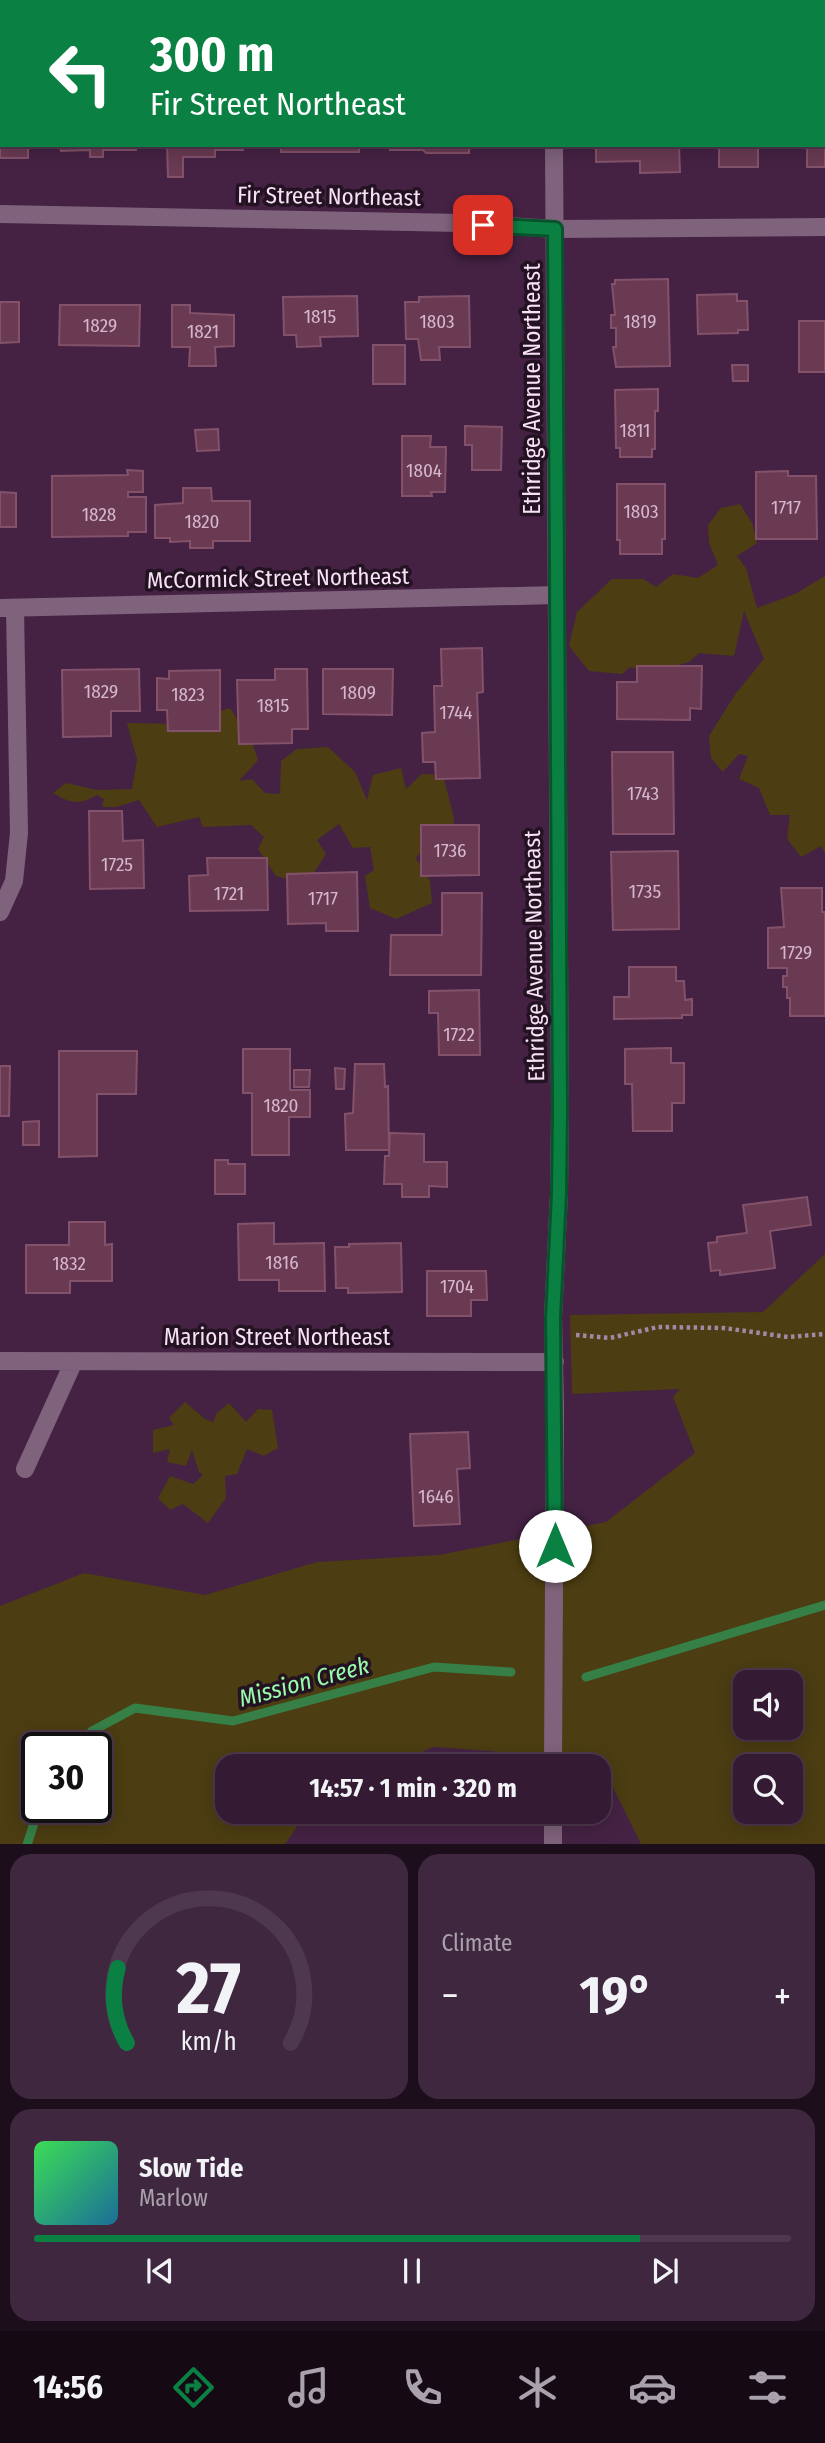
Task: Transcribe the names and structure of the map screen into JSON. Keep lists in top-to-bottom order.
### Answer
{
  "streets": {
    "street": [
      "Fir Street Northeast",
      "Ethridge Avenue Northeast",
      "McCormick Street Northeast",
      "Marion Street Northeast"
    ]
  },
  "crossings": [
    ["Fir Street Northeast", "Ethridge Avenue Northeast"],
    ["Ethridge Avenue Northeast", "McCormick Street Northeast"],
    ["Ethridge Avenue Northeast", "Marion Street Northeast"]
  ],
  "water": ["Mission Creek"],
  "house_numbers": [
    "1815",
    "1803",
    "1819",
    "1829",
    "1821",
    "1811",
    "1804",
    "1717",
    "1803",
    "1828",
    "1820",
    "1829",
    "1809",
    "1823",
    "1815",
    "1744",
    "1743",
    "1736",
    "1725",
    "1735",
    "1721",
    "1717",
    "1729",
    "1722",
    "1820",
    "1816",
    "1832",
    "1704",
    "1646"
  ],
  "page": {
    "turn": ["300 m", "Fir Street Northeast"],
    "limit": "30",
    "trip": "14:57 · 1 min · 320 m",
    "tile": "Climate",
    "heat": ["−", "19°", "+"],
    "song": ["Slow Tide", "Marlow"],
    "tabs": "14:56",
    "gauge": ["27", "km/h"]
  }
}
